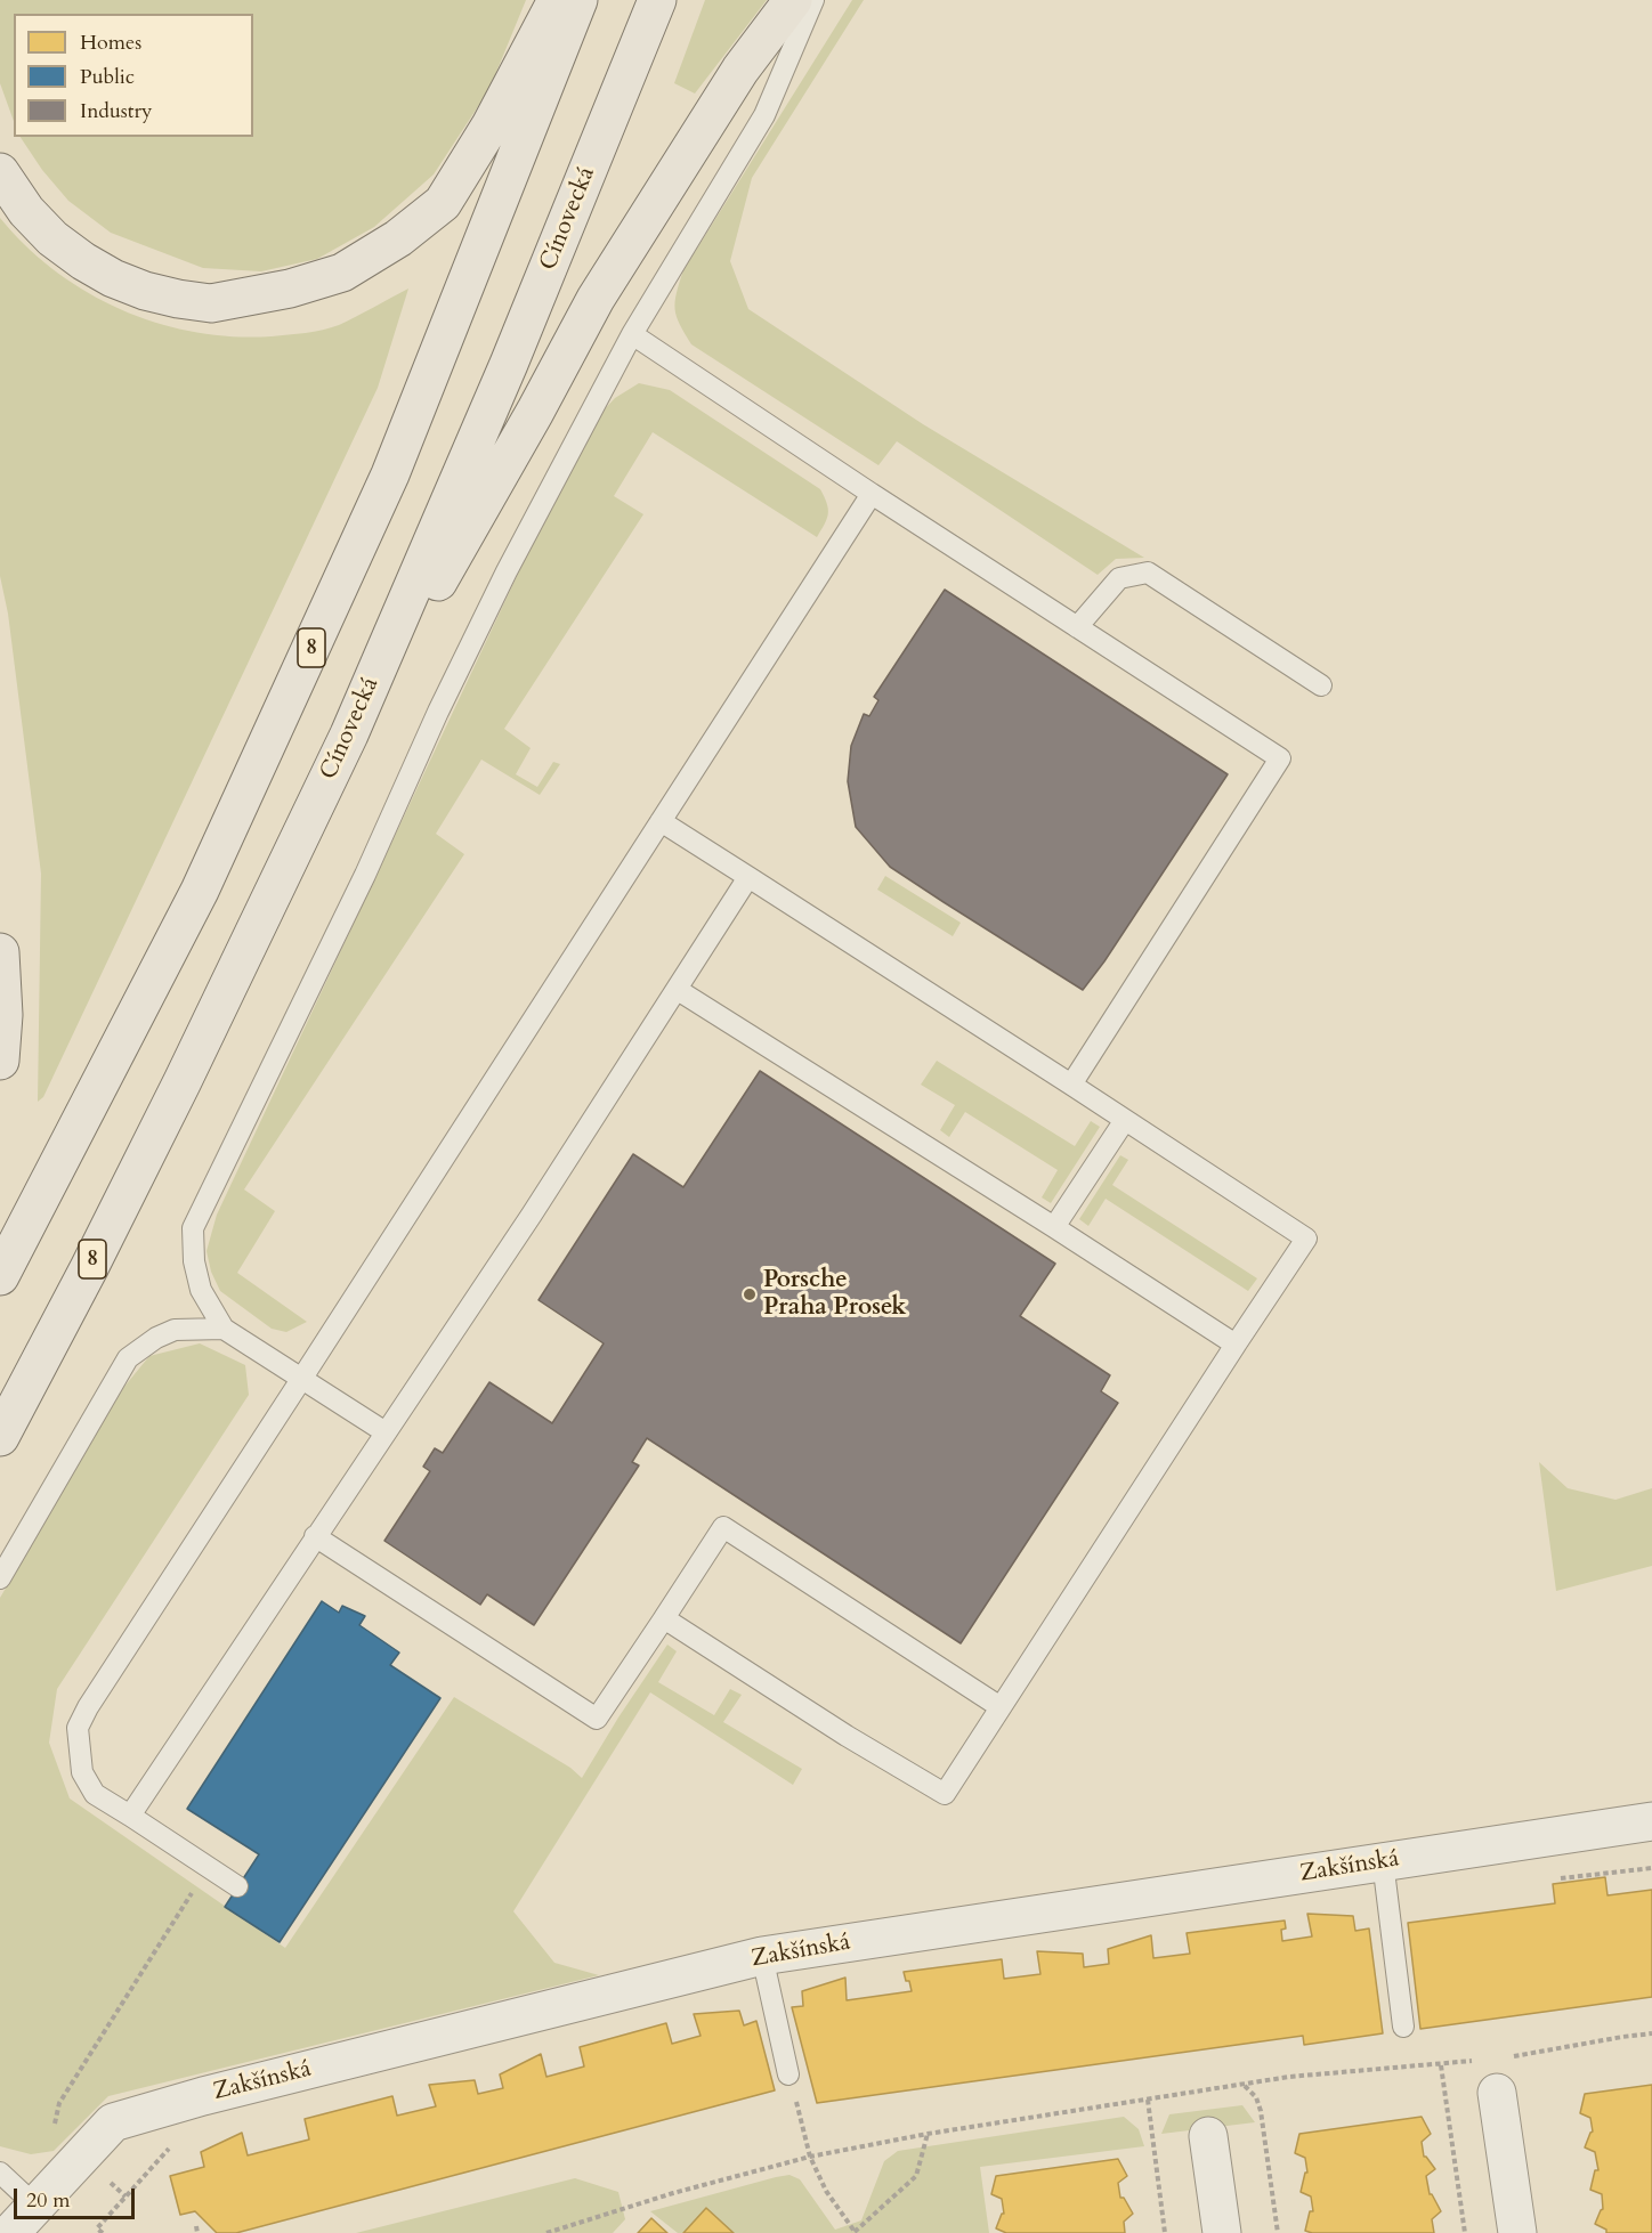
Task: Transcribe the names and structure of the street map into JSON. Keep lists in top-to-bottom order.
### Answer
{
  "streets": {
    "highway": ["Cínovecká", "8"],
    "street": ["Zakšínská"]
  },
  "places": ["Porsche Praha Prosek"],
  "legend": ["Homes", "Public", "Industry"],
  "scale_bar": "20 m"
}
